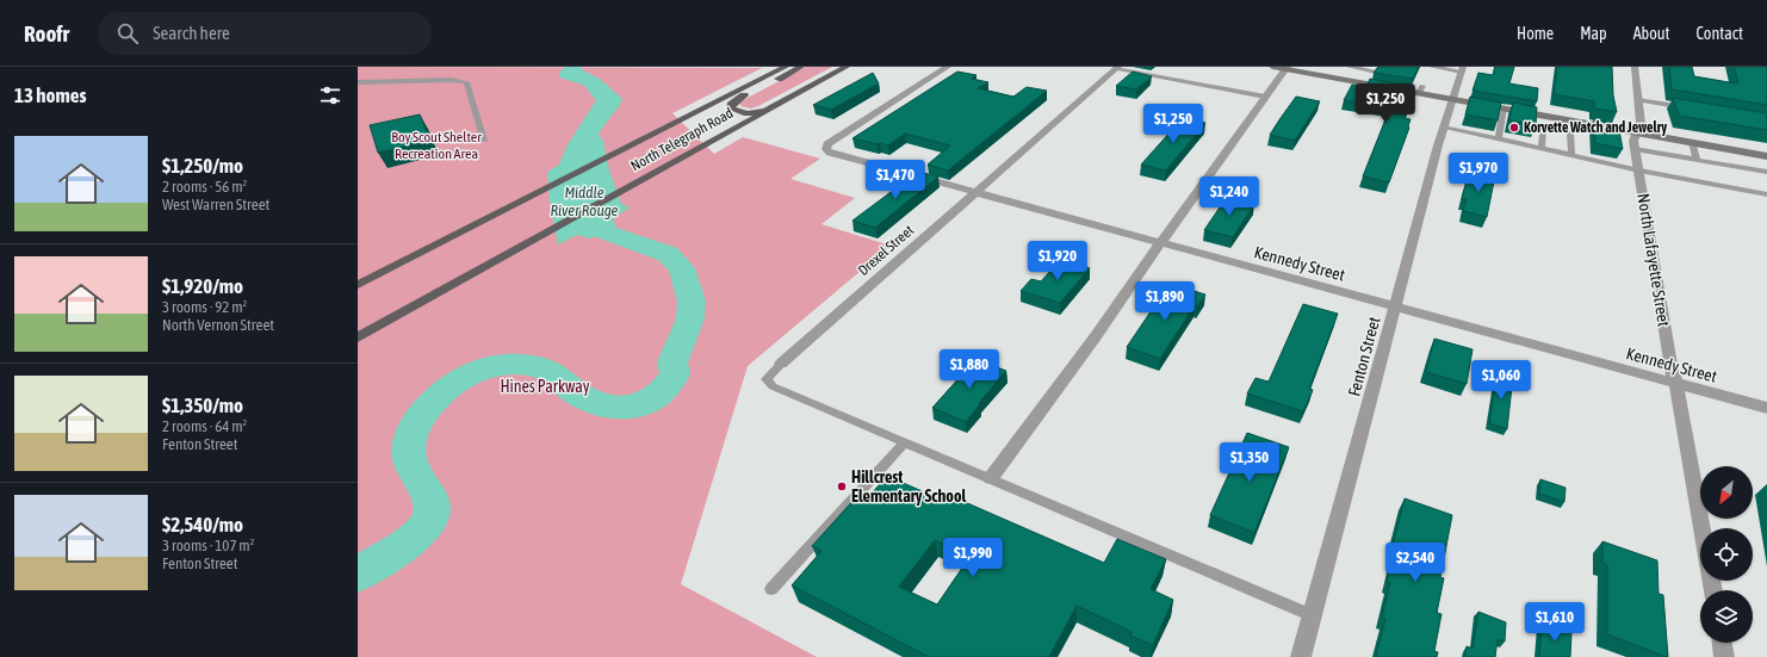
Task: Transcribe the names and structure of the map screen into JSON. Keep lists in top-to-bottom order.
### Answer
{
  "streets": {
    "main road": ["North Telegraph Road"],
    "street": [
      "Drexel Street",
      "North Lafayette Street",
      "Kennedy Street",
      "Fenton Street"
    ]
  },
  "crossings": [
    ["Drexel Street", "Kennedy Street"],
    ["North Lafayette Street", "Kennedy Street"],
    ["Kennedy Street", "Fenton Street"]
  ],
  "water": ["Middle River Rouge"],
  "parks": ["Boy Scout Shelter Recreation Area", "Hines Parkway"],
  "places": ["Korvette Watch and Jewelry", "Hillcrest Elementary School"],
  "north": "bottom left",
  "page": {
    "header": "Roofr",
    "search": "Search here",
    "nav": [
      "Home",
      "Map",
      "About",
      "Contact"
    ],
    "heading": "13 homes",
    "price": [
      "$1,250",
      "$1,250",
      "$1,970",
      "$1,470",
      "$1,240",
      "$1,920",
      "$1,890",
      "$1,880",
      "$1,060",
      "$1,350",
      "$1,990",
      "$2,540",
      "$1,610"
    ],
    "list": [
      {
        "name": "$1,250/mo",
        "note": "2 rooms · 56 m² · West Warren Street"
      },
      {
        "name": "$1,920/mo",
        "note": "3 rooms · 92 m² · North Vernon Street"
      },
      {
        "name": "$1,350/mo",
        "note": "2 rooms · 64 m² · Fenton Street"
      },
      {
        "name": "$2,540/mo",
        "note": "3 rooms · 107 m² · Fenton Street"
      }
    ]
  }
}
